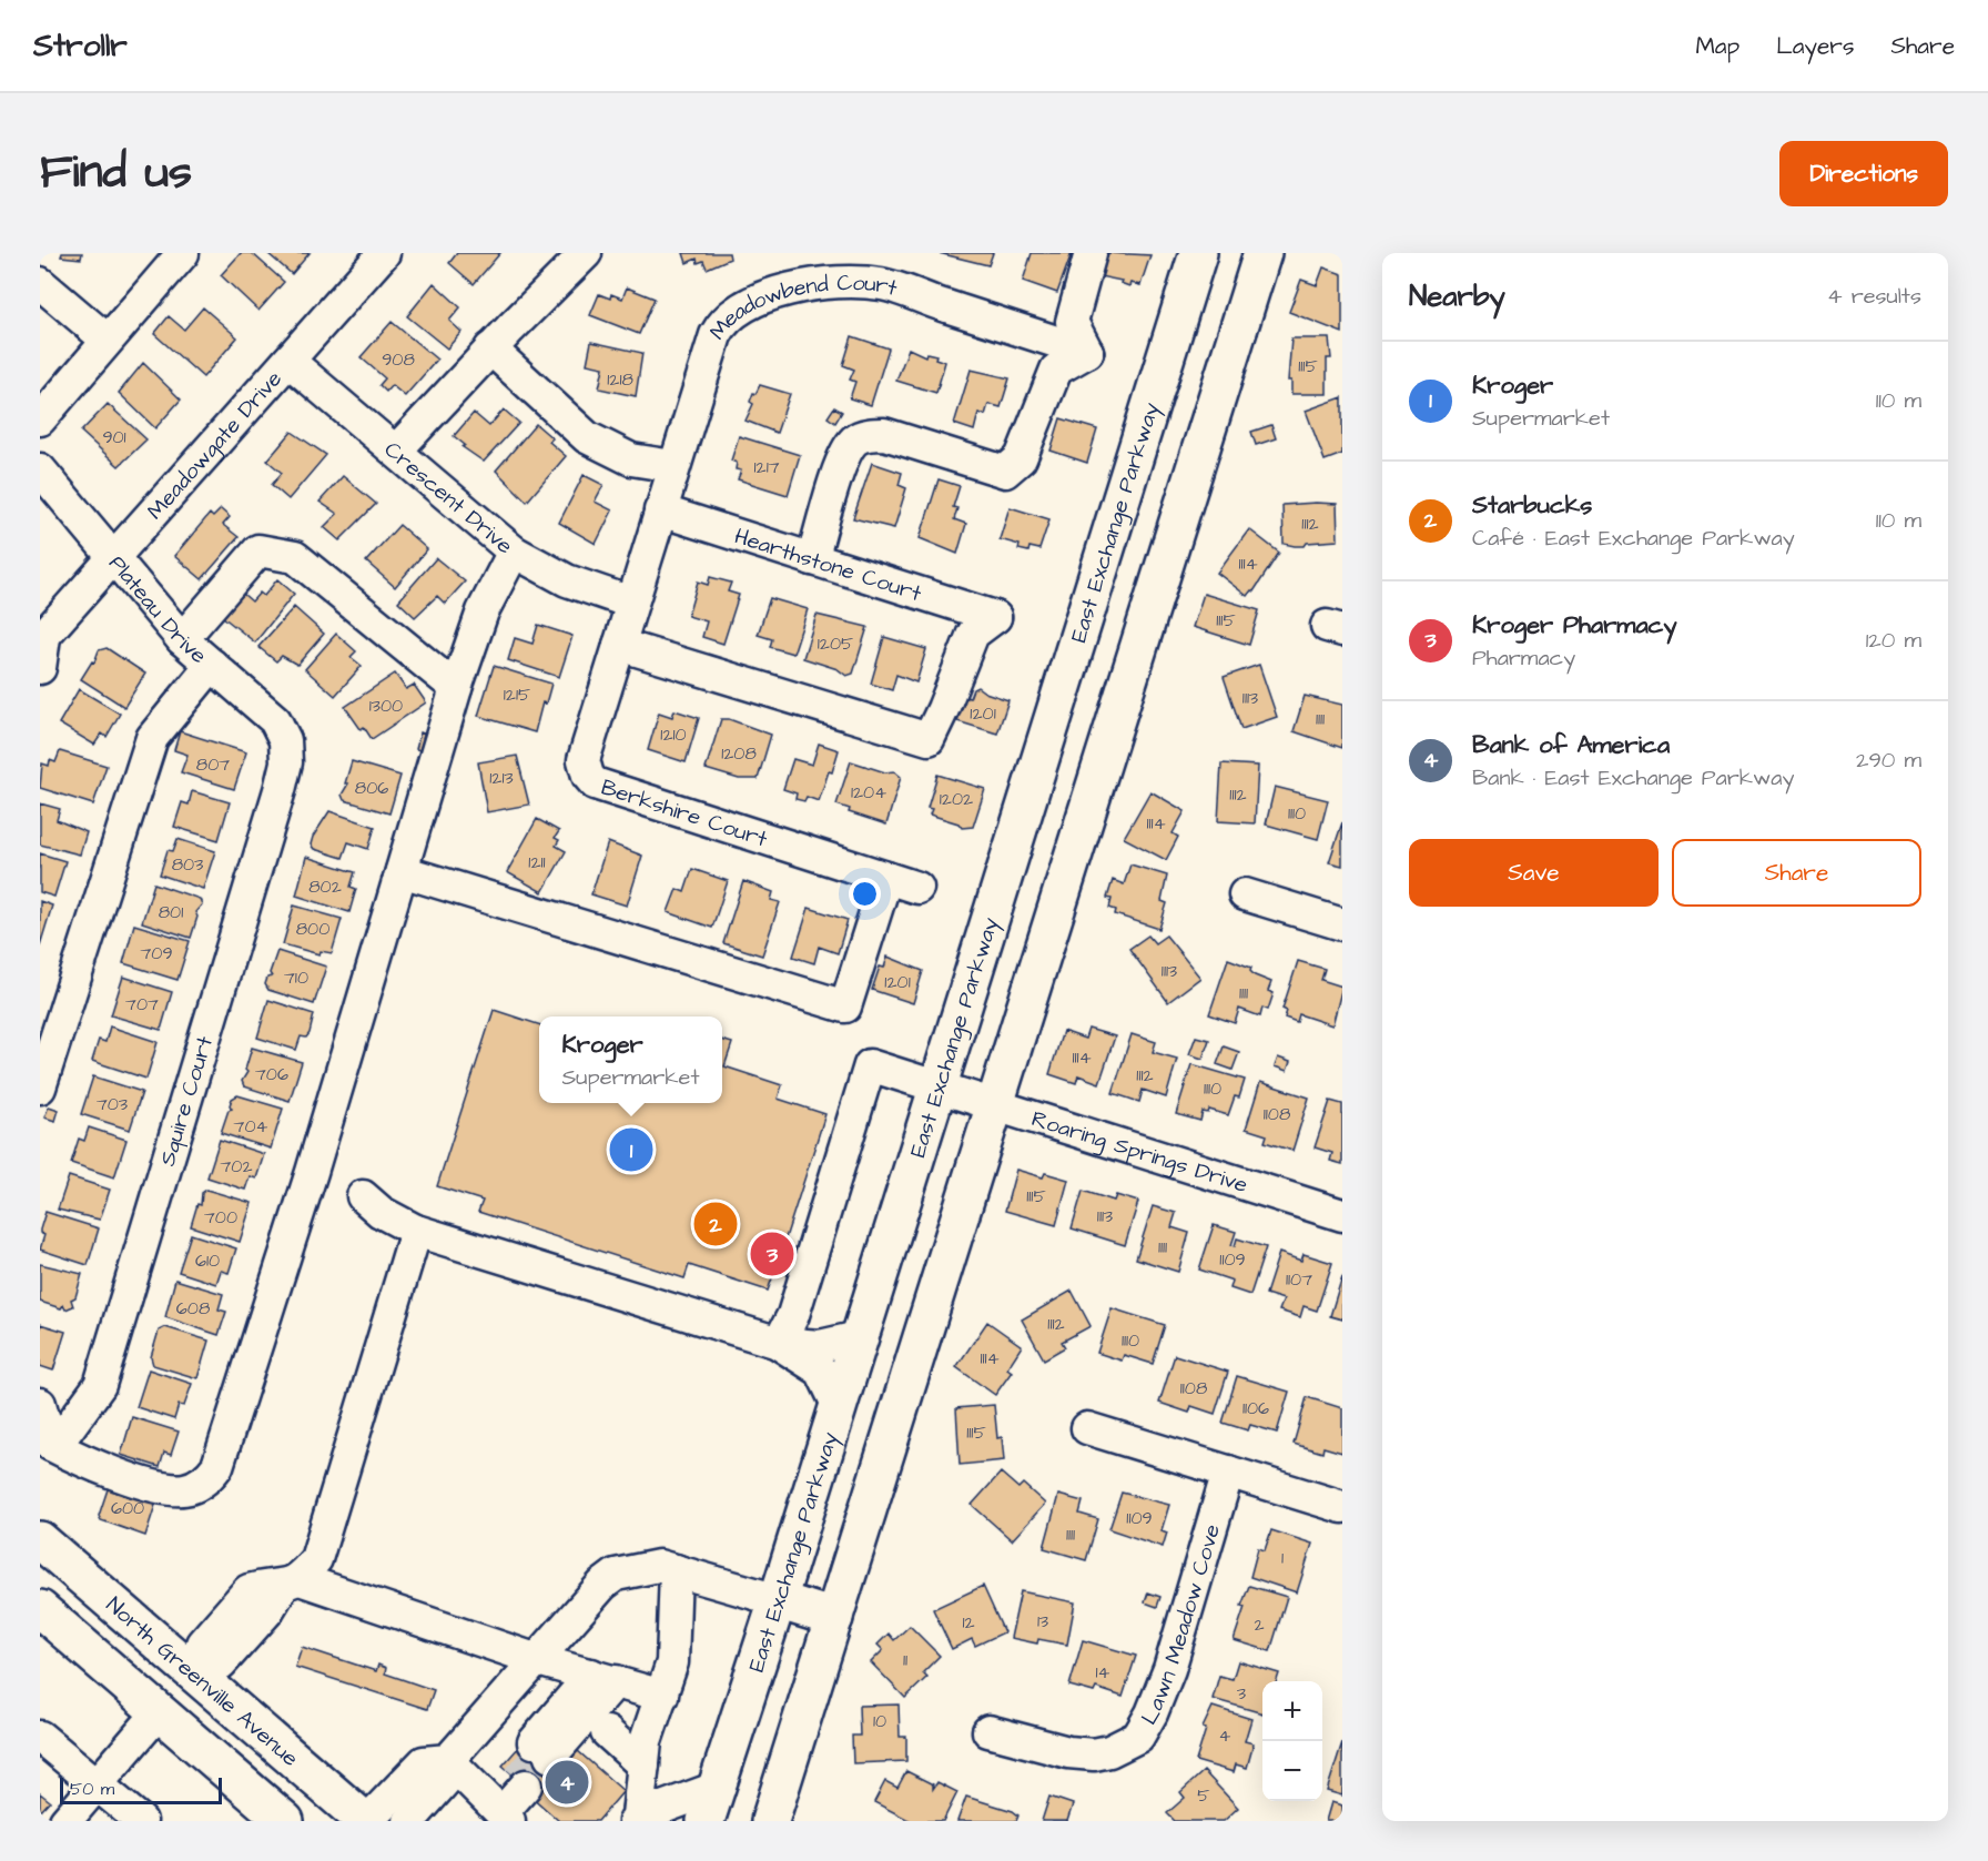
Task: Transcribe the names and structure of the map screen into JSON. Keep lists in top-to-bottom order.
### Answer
{
  "streets": {
    "main road": ["East Exchange Parkway", "North Greenville Avenue"],
    "street": [
      "Meadowbend Court",
      "Meadowgate Drive",
      "Crescent Drive",
      "Hearthstone Court",
      "Plateau Drive",
      "Berkshire Court",
      "Squire Court",
      "Roaring Springs Drive",
      "Lawn Meadow Cove"
    ]
  },
  "crossings": [
    ["Meadowbend Court", "Crescent Drive"],
    ["Meadowbend Court", "Hearthstone Court"],
    ["Meadowbend Court", "Berkshire Court"],
    ["Meadowgate Drive", "Crescent Drive"],
    ["Meadowgate Drive", "Plateau Drive"],
    ["Crescent Drive", "Berkshire Court"],
    ["East Exchange Parkway", "Roaring Springs Drive"],
    ["Hearthstone Court", "Berkshire Court"],
    ["Plateau Drive", "Squire Court"]
  ],
  "house_numbers": [
    "908",
    "1115",
    "1218",
    "901",
    "1217",
    "1112",
    "1114",
    "1115",
    "1205",
    "1215",
    "1113",
    "1300",
    "1201",
    "1111",
    "1210",
    "1208",
    "807",
    "1213",
    "806",
    "1204",
    "1112",
    "1202",
    "1110",
    "1114",
    "1211",
    "803",
    "802",
    "801",
    "800",
    "709",
    "1113",
    "710",
    "1201",
    "1111",
    "707",
    "1114",
    "706",
    "1112",
    "1110",
    "703",
    "1108",
    "704",
    "702",
    "1115",
    "1113",
    "700",
    "1111",
    "1109",
    "610",
    "1107",
    "608",
    "1112",
    "1110",
    "1114",
    "1108",
    "1106",
    "1115",
    "600",
    "1109",
    "1111",
    "1",
    "13",
    "12",
    "2",
    "11",
    "14",
    "3",
    "10",
    "4",
    "5"
  ],
  "scale_bar": "50 m",
  "page": {
    "header": "Strollr",
    "nav": ["Map", "Layers", "Share"],
    "title": "Find us",
    "buttons": [
      "Directions",
      ["Save", "Share"]
    ],
    "heading": ["Nearby", "4 results"],
    "list": [
      {
        "mark": "1",
        "name": "Kroger",
        "note": "Supermarket",
        "value": "110 m"
      },
      {
        "mark": "2",
        "name": "Starbucks",
        "note": "Café · East Exchange Parkway",
        "value": "110 m"
      },
      {
        "mark": "3",
        "name": "Kroger Pharmacy",
        "note": "Pharmacy",
        "value": "120 m"
      },
      {
        "mark": "4",
        "name": "Bank of America",
        "note": "Bank · East Exchange Parkway",
        "value": "290 m"
      }
    ],
    "popup": ["Kroger", "Supermarket"],
    "pins": [
      "1",
      "2",
      "3",
      "4"
    ],
    "map_buttons": ["+", "−"],
    "scale": "50 m"
  }
}
